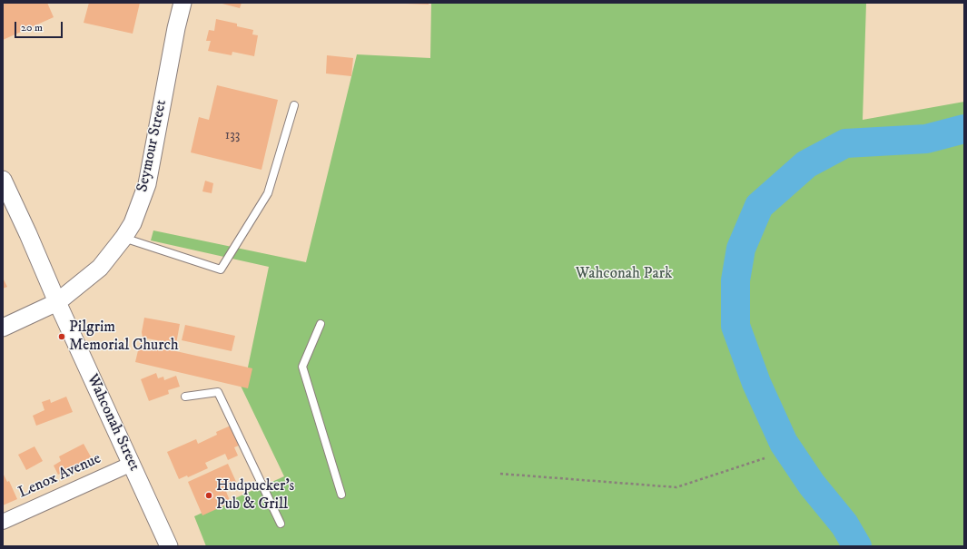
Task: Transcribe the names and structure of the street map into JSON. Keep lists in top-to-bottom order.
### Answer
{
  "streets": {
    "street": ["Seymour Street", "Wahconah Street", "Lenox Avenue"]
  },
  "crossings": [
    ["Seymour Street", "Wahconah Street"],
    ["Wahconah Street", "Lenox Avenue"]
  ],
  "parks": ["Wahconah Park"],
  "places": ["Pilgrim Memorial Church", "Hudpucker's Pub & Grill"],
  "house_numbers": ["133"],
  "scale_bar": "20 m"
}
